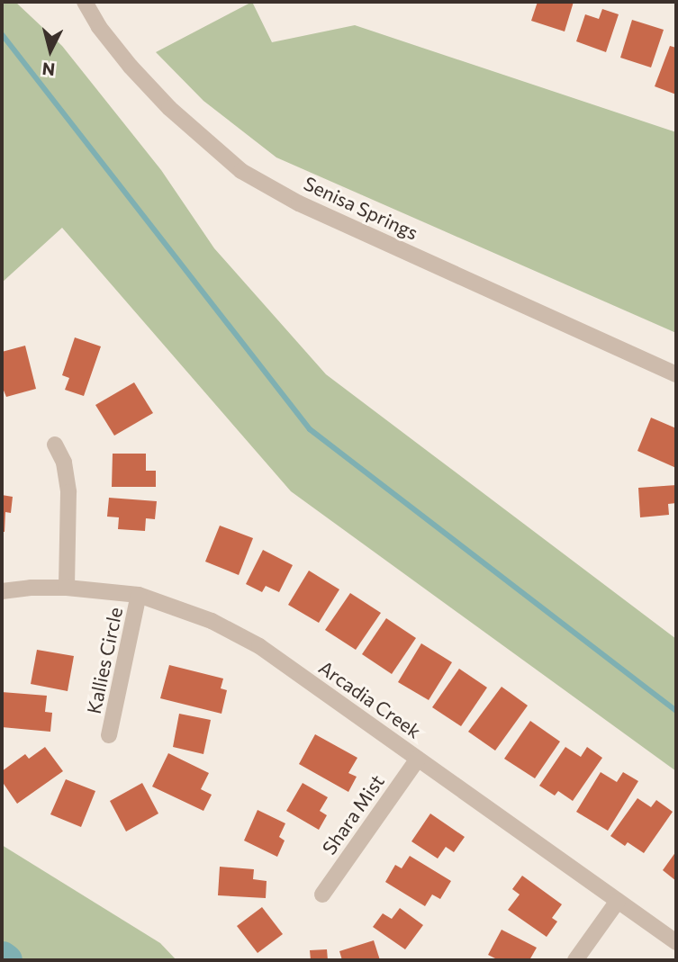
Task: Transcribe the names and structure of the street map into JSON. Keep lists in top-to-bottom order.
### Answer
{
  "streets": {
    "street": [
      "Senisa Springs",
      "Kallies Circle",
      "Arcadia Creek",
      "Shara Mist"
    ]
  },
  "crossings": [
    ["Kallies Circle", "Arcadia Creek"],
    ["Arcadia Creek", "Shara Mist"]
  ],
  "north": "bottom"
}
